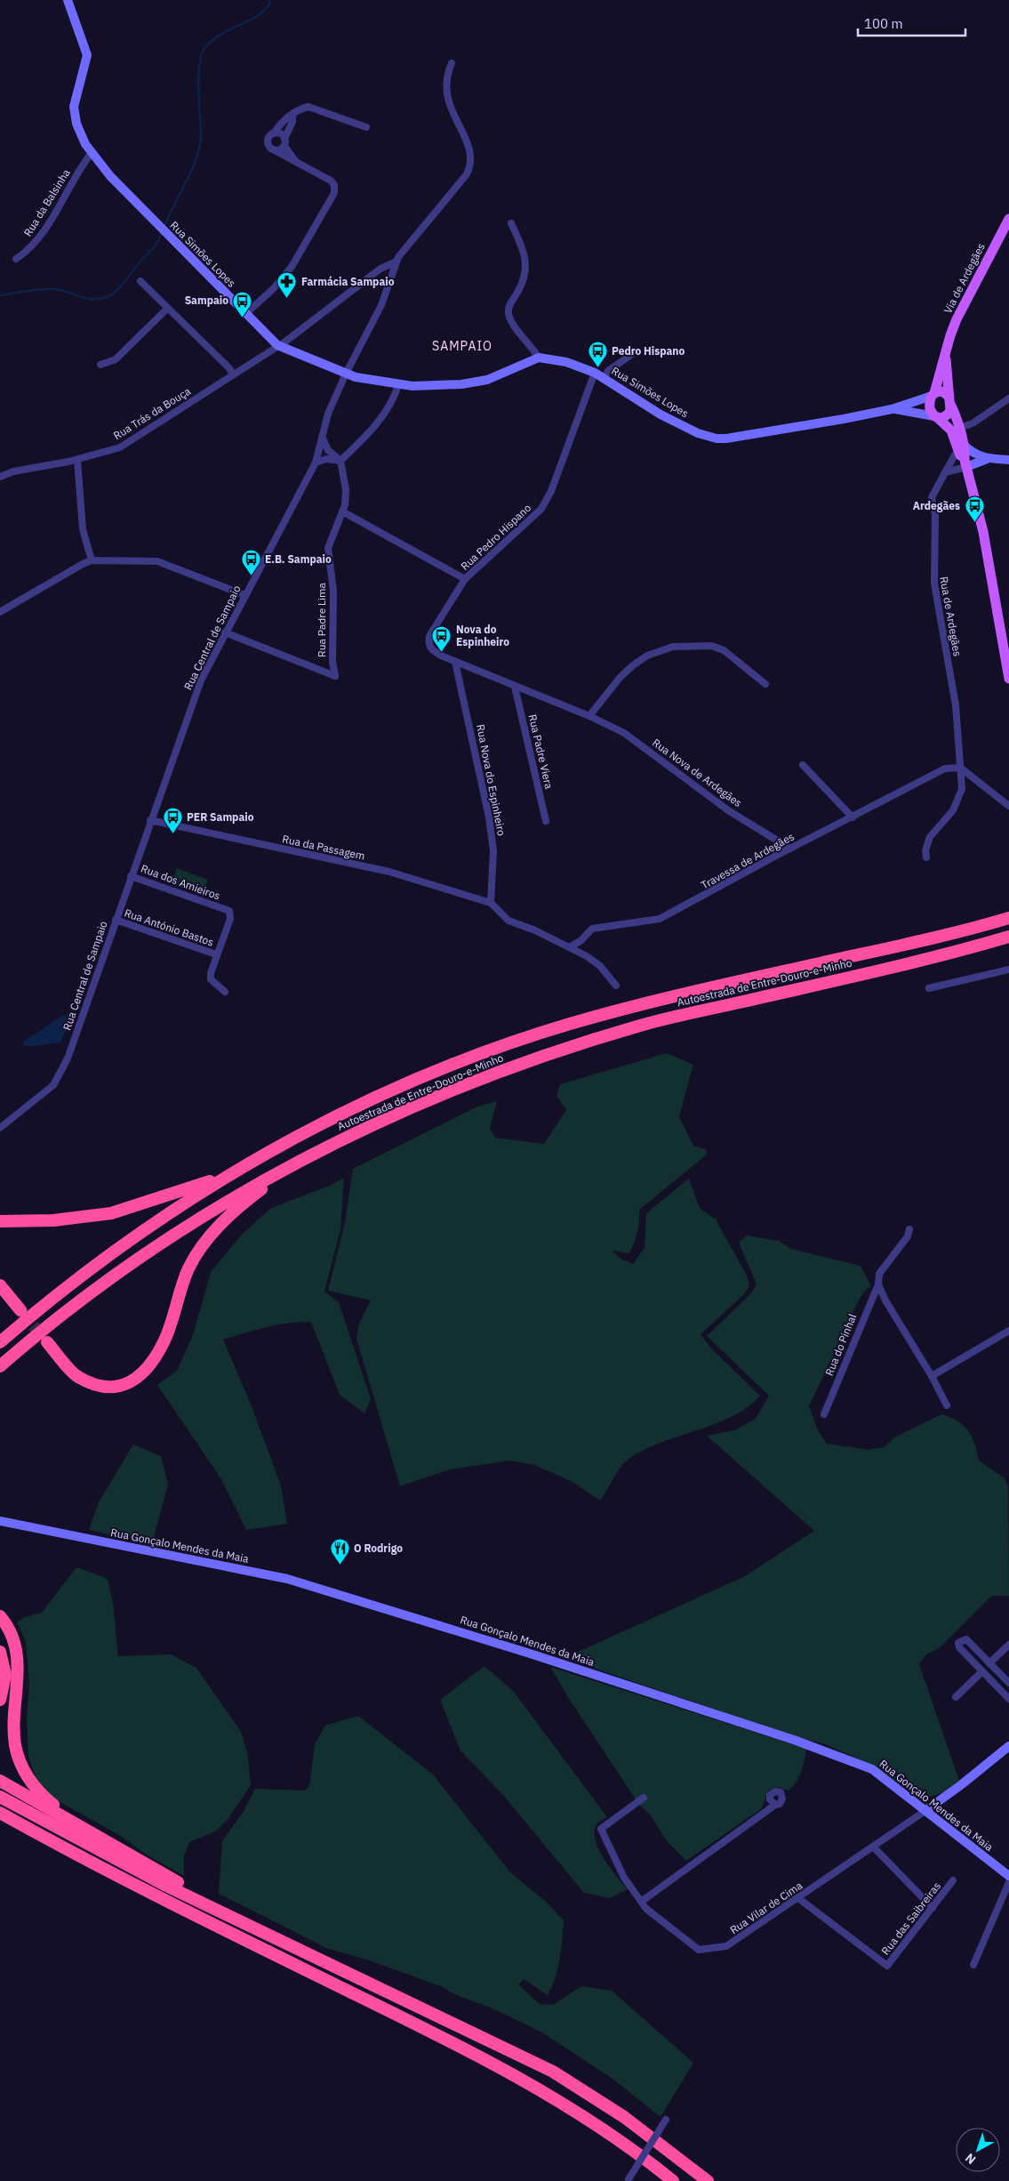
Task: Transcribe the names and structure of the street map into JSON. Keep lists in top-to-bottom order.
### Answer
{
  "streets": {
    "highway": ["Autoestrada de Entre-Douro-e-Minho"],
    "main road": ["Via de Ardegães"],
    "street": [
      "Rua da Balsinha",
      "Rua Simões Lopes",
      "Rua Trás da Bouça",
      "Rua Pedro Hispano",
      "Rua de Ardegães",
      "Rua Padre Lima",
      "Rua Central de Sampaio",
      "Rua Padre Viera",
      "Rua Nova de Ardegães",
      "Rua Nova do Espinheiro",
      "Rua da Passagem",
      "Travessa de Ardegães",
      "Rua dos Amieiros",
      "Rua António Bastos",
      "Rua do Pinhal",
      "Rua Gonçalo Mendes da Maia",
      "Rua Vilar de Cima",
      "Rua das Saibreiras"
    ]
  },
  "crossings": [
    ["Rua da Balsinha", "Rua Simões Lopes"],
    ["Rua Simões Lopes", "Via de Ardegães"],
    ["Rua Simões Lopes", "Rua Trás da Bouça"],
    ["Rua Simões Lopes", "Rua Pedro Hispano"],
    ["Rua Simões Lopes", "Rua Central de Sampaio"],
    ["Via de Ardegães", "Rua de Ardegães"],
    ["Rua Trás da Bouça", "Rua Central de Sampaio"],
    ["Rua Pedro Hispano", "Rua Padre Viera"],
    ["Rua Pedro Hispano", "Rua Nova de Ardegães"],
    ["Rua Pedro Hispano", "Rua Nova do Espinheiro"],
    ["Rua de Ardegães", "Travessa de Ardegães"],
    ["Rua Padre Lima", "Rua Central de Sampaio"],
    ["Rua Central de Sampaio", "Rua da Passagem"],
    ["Rua Central de Sampaio", "Rua dos Amieiros"],
    ["Rua Central de Sampaio", "Rua António Bastos"],
    ["Rua Nova de Ardegães", "Travessa de Ardegães"],
    ["Rua Nova do Espinheiro", "Rua da Passagem"],
    ["Rua dos Amieiros", "Rua António Bastos"],
    ["Rua Gonçalo Mendes da Maia", "Rua Vilar de Cima"],
    ["Rua Vilar de Cima", "Rua das Saibreiras"]
  ],
  "districts": ["SAMPAIO"],
  "places": {
    "pharmacy": ["Farmácia Sampaio"],
    "bus stop": [
      "Sampaio",
      "Pedro Hispano",
      "Ardegães",
      "E.B. Sampaio",
      "Nova do Espinheiro",
      "PER Sampaio"
    ],
    "restaurant": ["O Rodrigo"]
  },
  "scale_bar": "100 m",
  "north": "bottom left"
}
